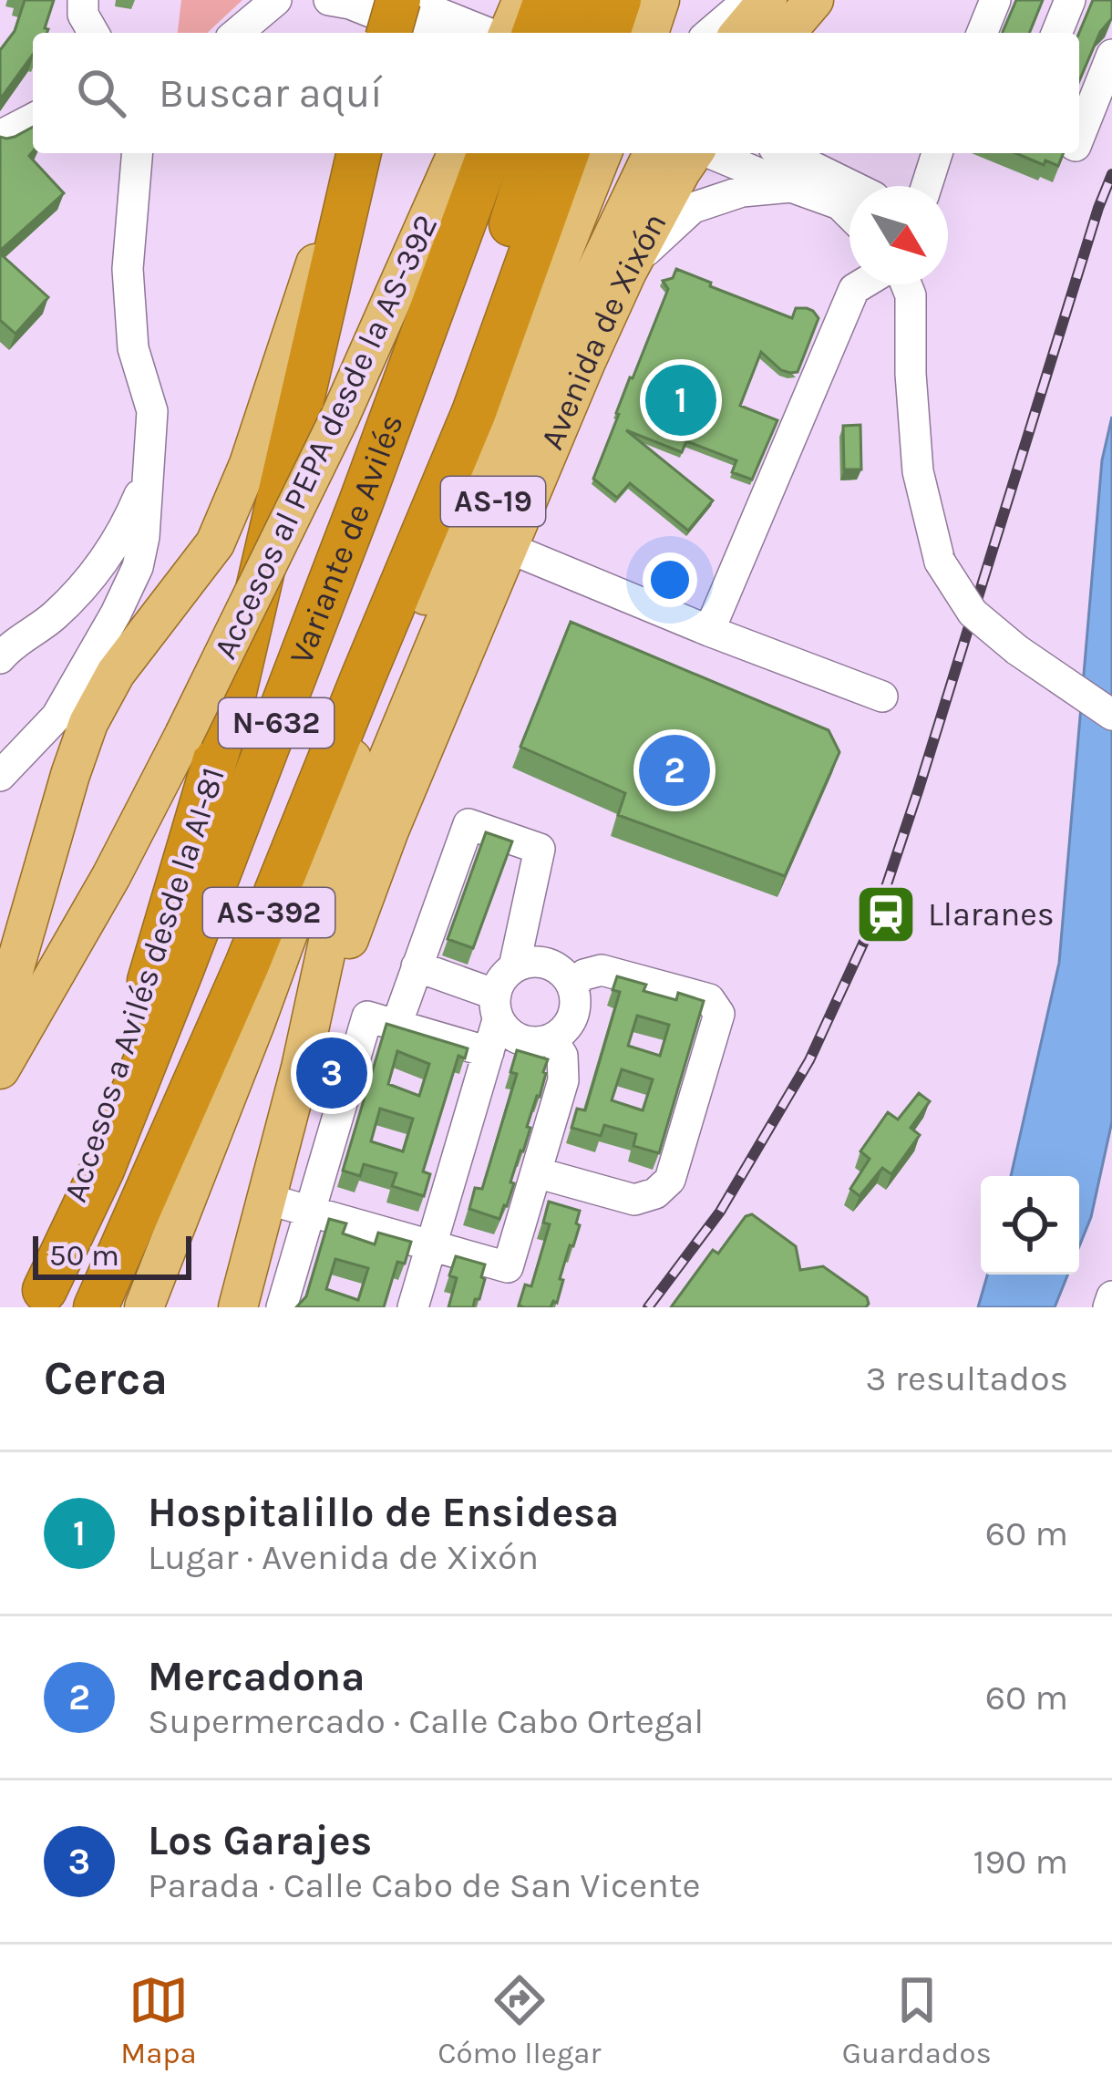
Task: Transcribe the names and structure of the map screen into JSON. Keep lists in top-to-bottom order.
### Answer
{
  "streets": {
    "highway": [
      "Variante de Avilés",
      "N-632",
      "AS-392",
      "Accesos a Avilés desde la AI-81"
    ],
    "main road": ["Avenida de Xixón", "Accesos al PEPA desde la AS-392", "AS-19"]
  },
  "crossings": [
    ["Variante de Avilés", "Accesos a Avilés desde la AI-81"]
  ],
  "places": {
    "station": ["Llaranes"]
  },
  "scale_bar": "50 m",
  "north": "bottom right",
  "page": {
    "search": "Buscar aquí",
    "pins": ["1", "2", "3"],
    "scale": "50 m",
    "heading": ["Cerca", "3 resultados"],
    "list": [
      {
        "mark": "1",
        "name": "Hospitalillo de Ensidesa",
        "note": "Lugar · Avenida de Xixón",
        "value": "60 m"
      },
      {
        "mark": "2",
        "name": "Mercadona",
        "note": "Supermercado · Calle Cabo Ortegal",
        "value": "60 m"
      },
      {
        "mark": "3",
        "name": "Los Garajes",
        "note": "Parada · Calle Cabo de San Vicente",
        "value": "190 m"
      }
    ],
    "nav": ["Mapa", "Cómo llegar", "Guardados"]
  }
}
